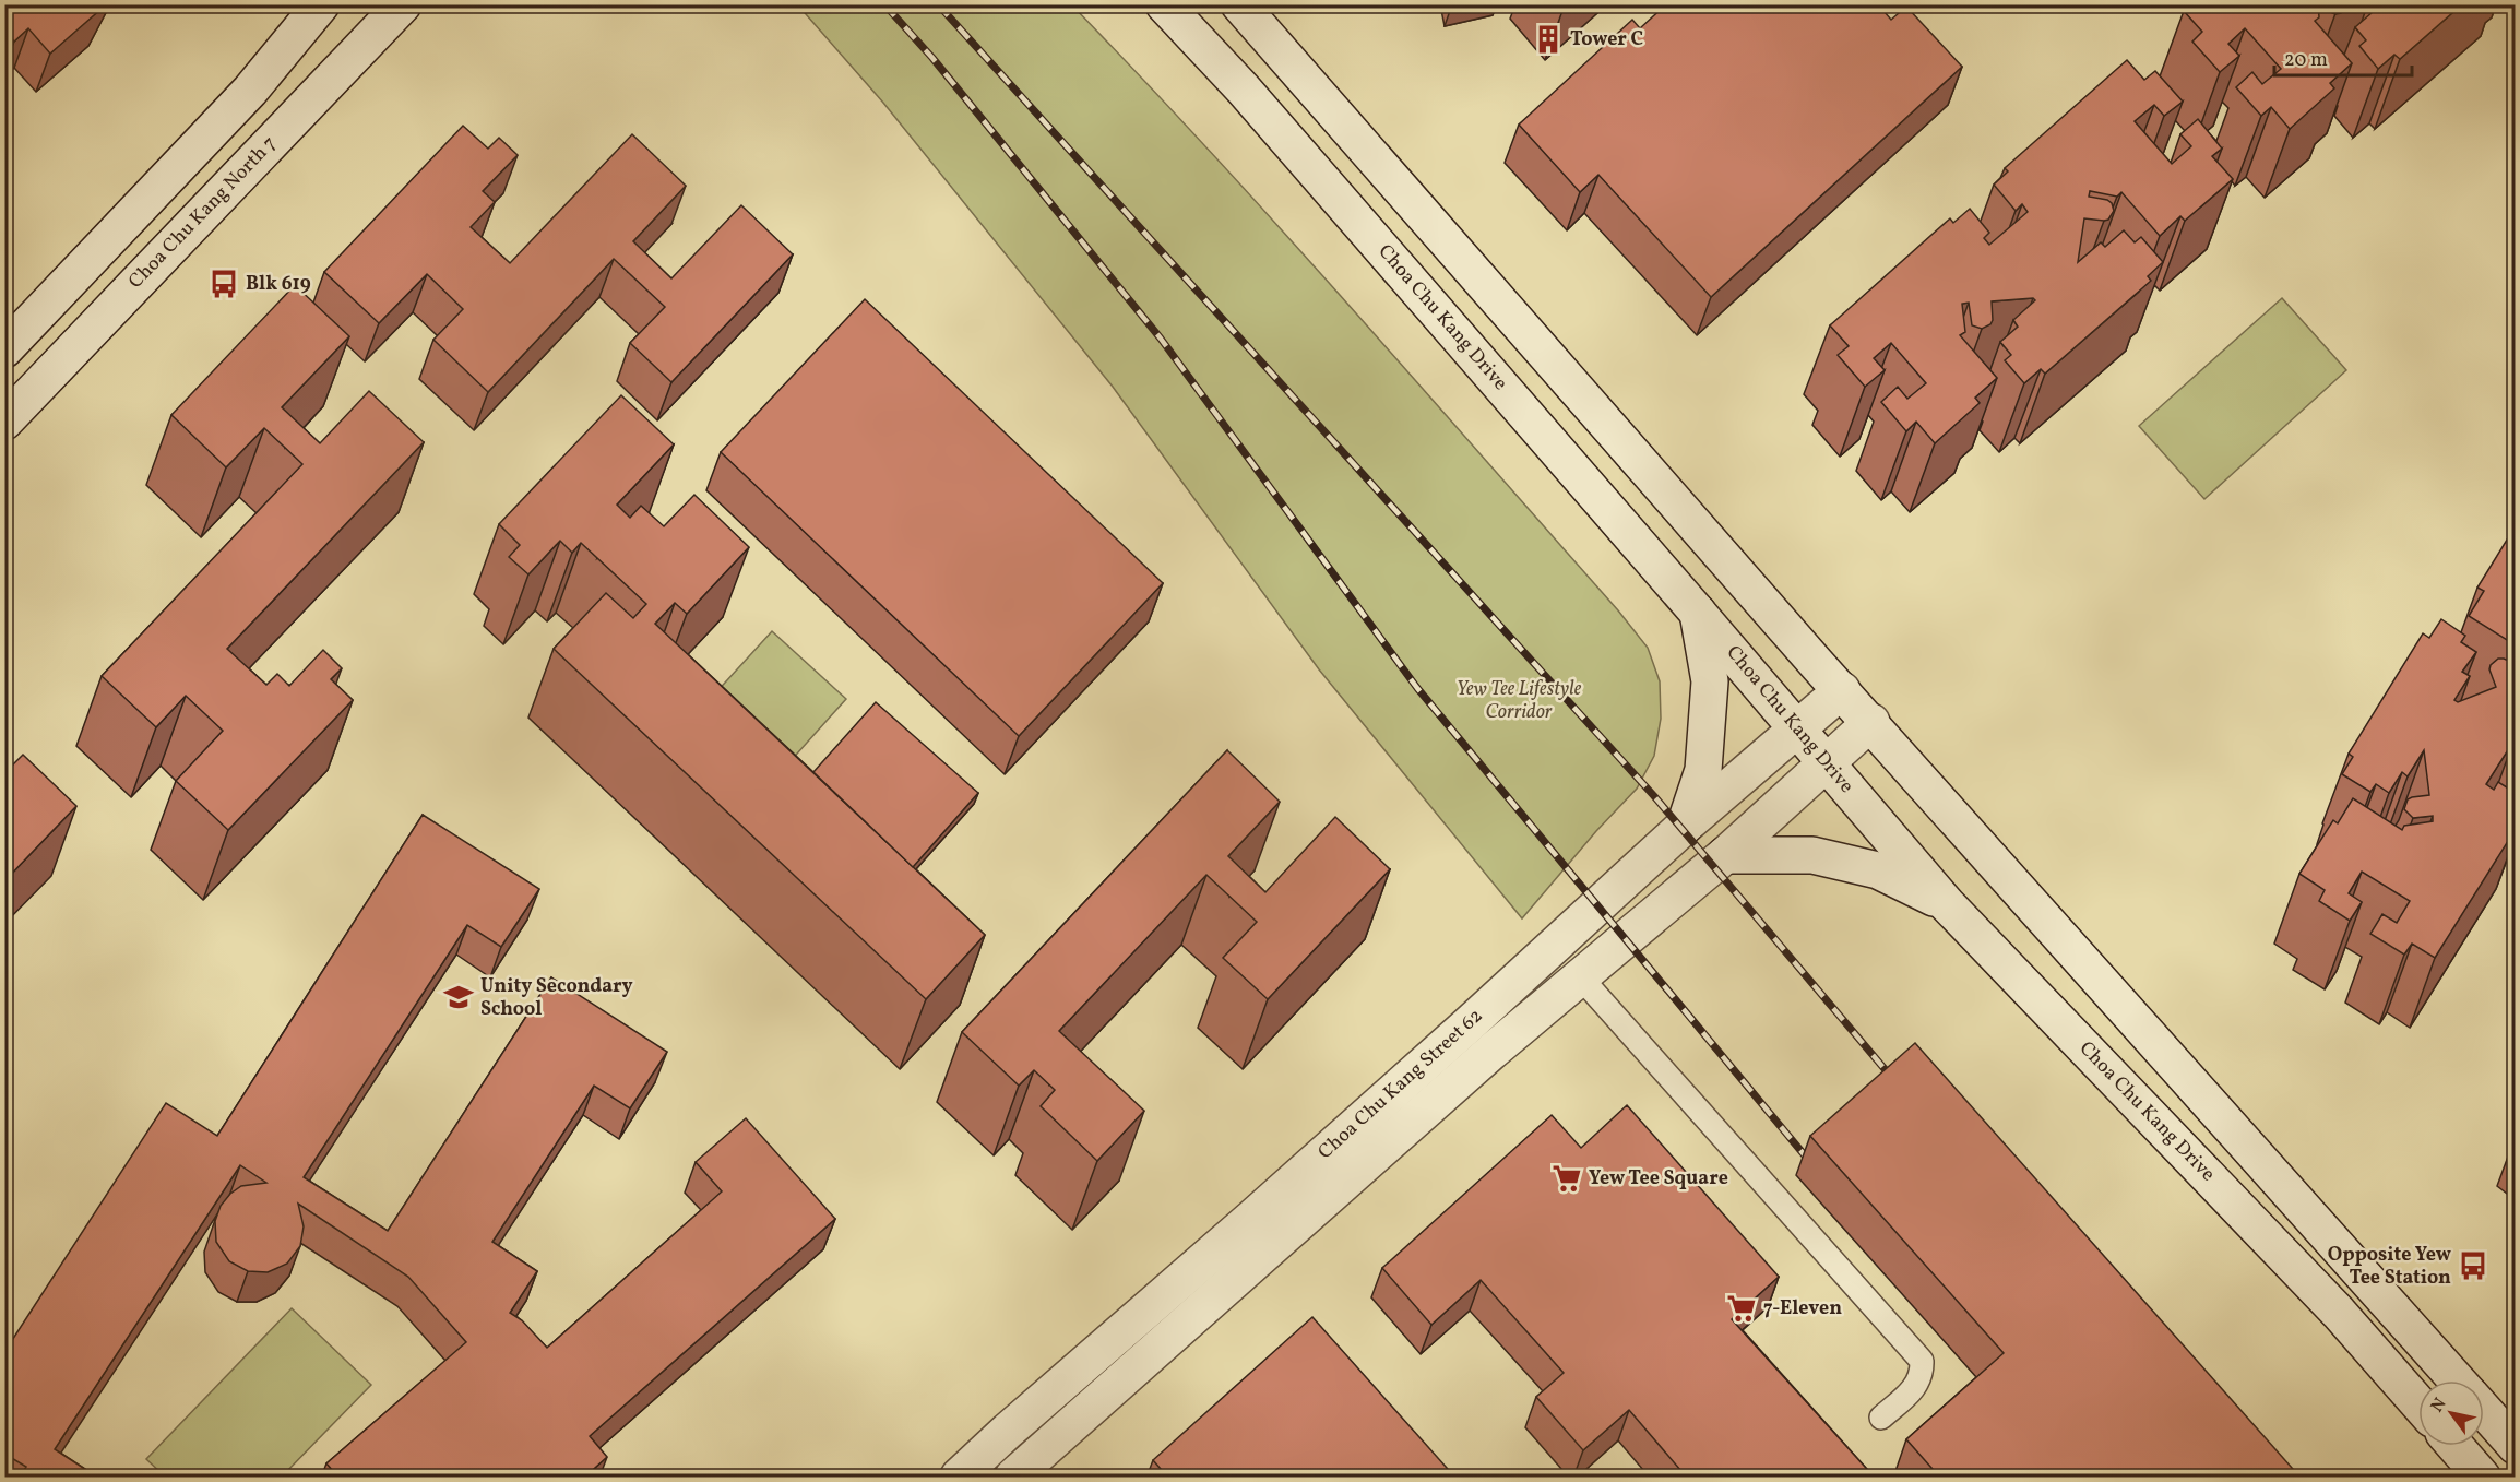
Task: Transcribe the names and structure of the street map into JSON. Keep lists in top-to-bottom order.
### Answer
{
  "streets": {
    "main road": ["Choa Chu Kang North 7", "Choa Chu Kang Drive", "Choa Chu Kang Street 62"]
  },
  "crossings": [
    ["Choa Chu Kang Drive", "Choa Chu Kang Street 62"]
  ],
  "parks": ["Yew Tee Lifestyle Corridor"],
  "places": {
    "building": ["Tower C"],
    "bus stop": ["Blk 619", "Opposite Yew Tee Station"],
    "school or university": ["Unity Secondary School"],
    "supermarket": ["Yew Tee Square", "7-Eleven"]
  },
  "scale_bar": "20 m",
  "north": "top left"
}
